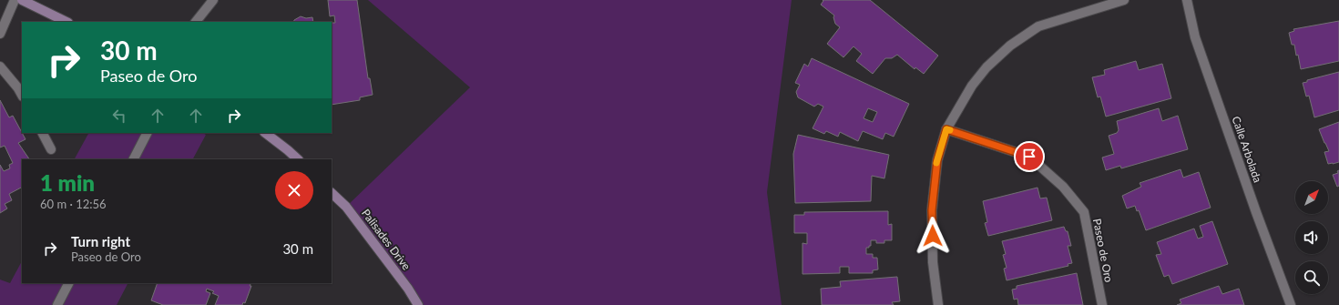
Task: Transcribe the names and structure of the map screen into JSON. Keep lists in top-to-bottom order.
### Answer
{
  "streets": {
    "street": ["Calle Arbolada", "Palisades Drive", "Paseo de Oro"]
  },
  "north": "top right",
  "page": {
    "turn": ["30 m", "Paseo de Oro"],
    "heading": ["1 min", "60 m · 12:56"],
    "list": [
      {
        "name": "Turn right",
        "note": "Paseo de Oro",
        "value": "30 m"
      }
    ]
  }
}
